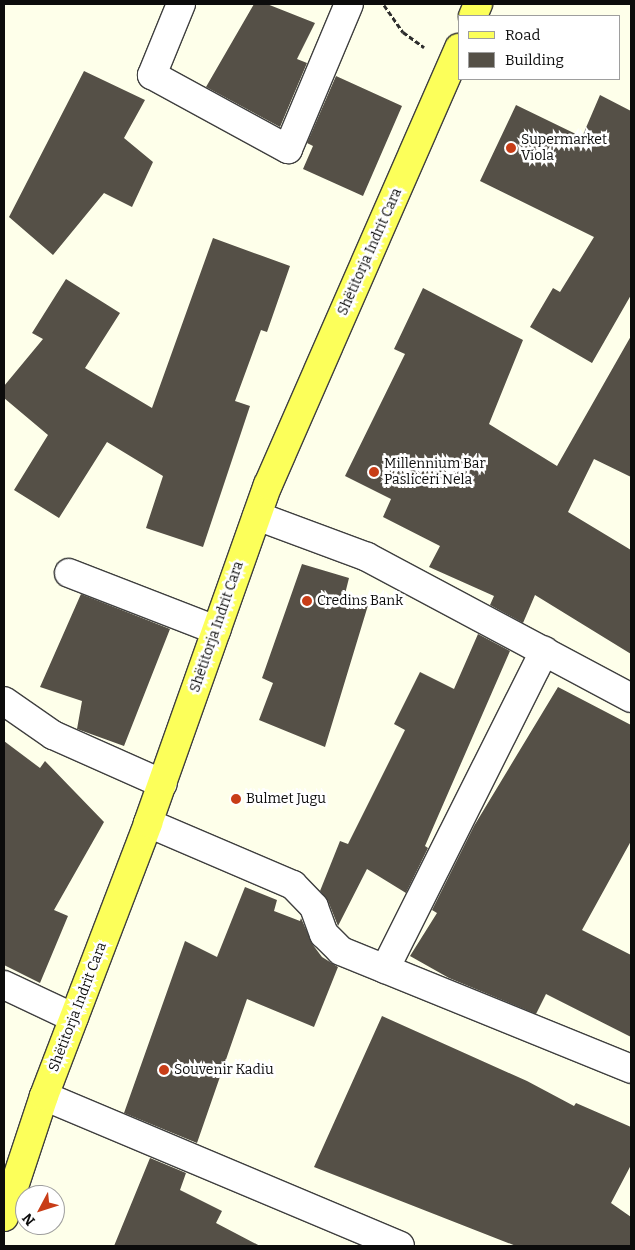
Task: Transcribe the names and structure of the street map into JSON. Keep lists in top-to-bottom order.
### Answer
{
  "streets": {
    "main road": ["Shëtitorja Indrit Cara"]
  },
  "places": [
    "Supermarket Viola",
    "Millennium Bar Pasliceri Nela",
    "Credins Bank",
    "Bulmet Jugu",
    "Souvenir Kadiu"
  ],
  "legend": ["Road", "Building"],
  "north": "bottom left"
}
